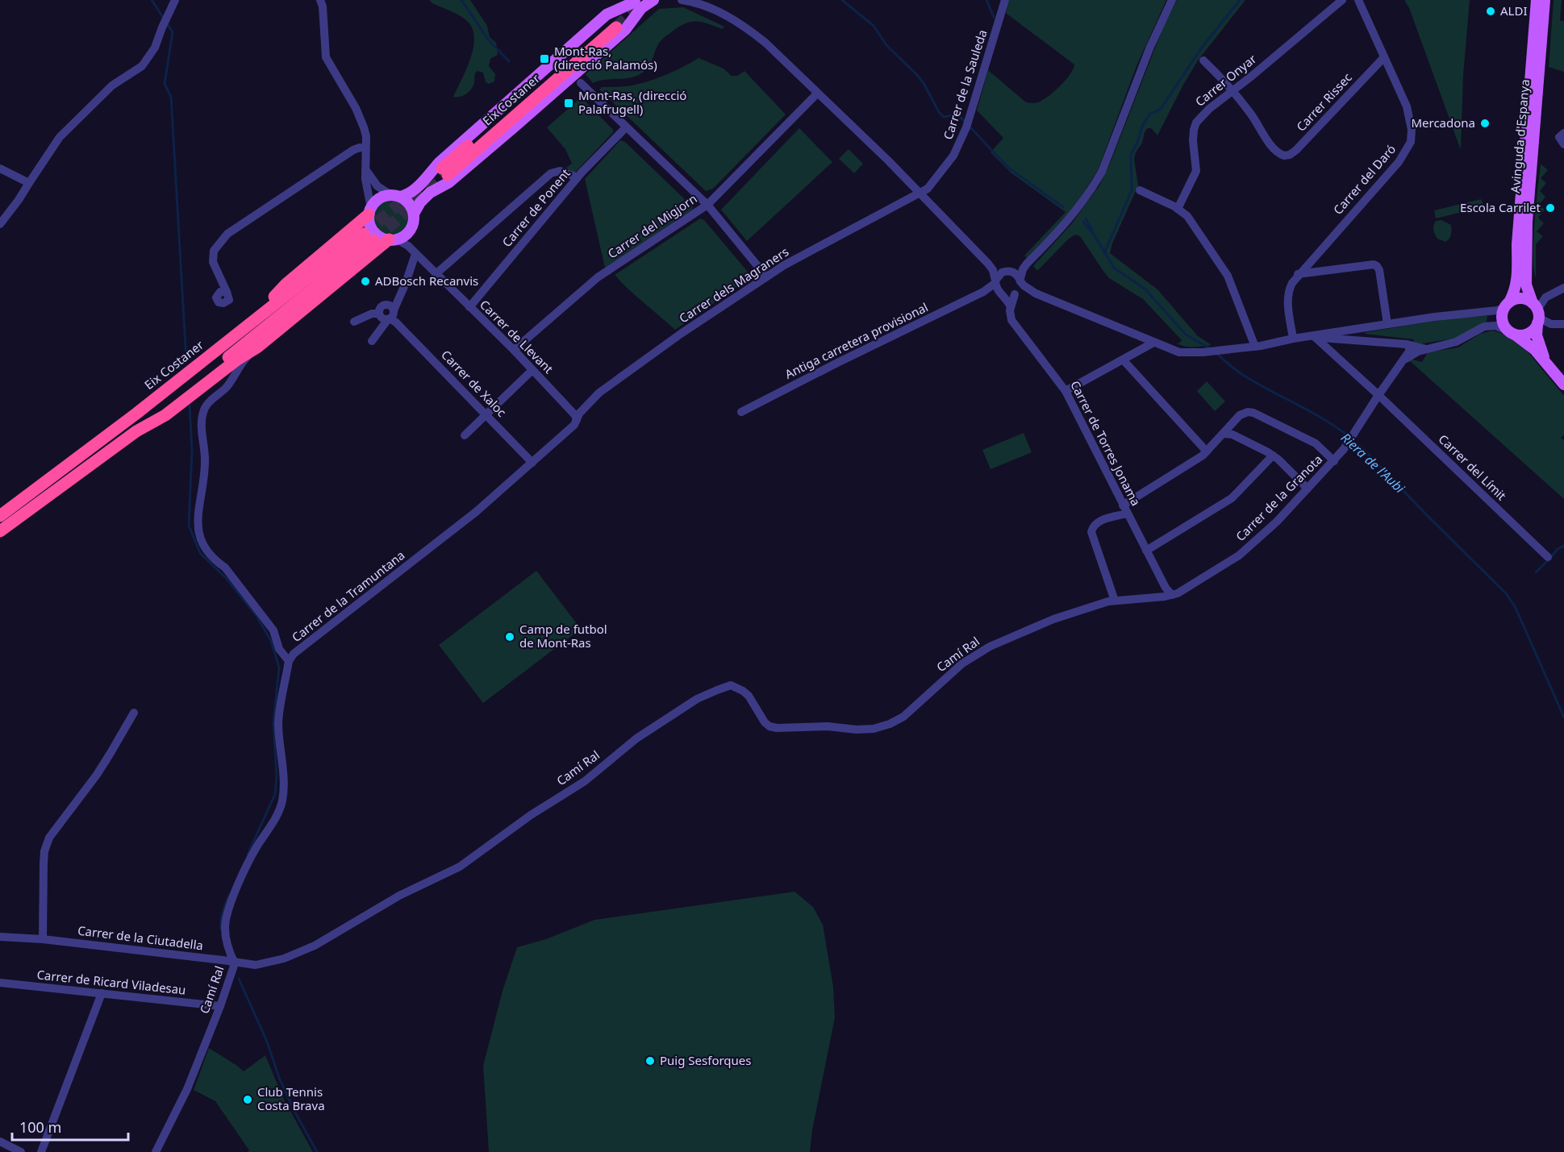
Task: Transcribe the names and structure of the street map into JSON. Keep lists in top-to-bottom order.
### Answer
{
  "streets": {
    "highway": ["Eix Costaner"],
    "main road": ["Avinguda d'Espanya"],
    "street": [
      "Carrer Onyar",
      "Carrer de la Sauleda",
      "Carrer Rissec",
      "Carrer del Daró",
      "Carrer de Ponent",
      "Carrer del Migjorn",
      "Carrer dels Magraners",
      "Carrer de Llevant",
      "Antiga carretera provisional",
      "Carrer de Xaloc",
      "Carrer de Torres Jonama",
      "Carrer del Límit",
      "Carrer de la Granota",
      "Carrer de la Tramuntana",
      "Camí Ral",
      "Carrer de la Ciutadella",
      "Carrer de Ricard Viladesau"
    ]
  },
  "crossings": [
    ["Carrer Onyar", "Carrer Rissec"],
    ["Carrer de la Sauleda", "Carrer dels Magraners"],
    ["Carrer Rissec", "Carrer del Daró"],
    ["Carrer de Ponent", "Carrer de Llevant"],
    ["Carrer del Migjorn", "Carrer de Llevant"],
    ["Carrer dels Magraners", "Carrer de Llevant"],
    ["Carrer dels Magraners", "Carrer de la Tramuntana"],
    ["Carrer de Llevant", "Carrer de la Tramuntana"],
    ["Antiga carretera provisional", "Carrer de Torres Jonama"],
    ["Carrer de Xaloc", "Carrer de la Tramuntana"],
    ["Carrer de Torres Jonama", "Carrer de la Granota"],
    ["Carrer del Límit", "Carrer de la Granota"],
    ["Camí Ral", "Carrer de la Ciutadella"],
    ["Camí Ral", "Carrer de Ricard Viladesau"]
  ],
  "water": ["Riera de l'Aubi"],
  "places": {
    "other": [
      "ALDI",
      "Mercadona",
      "Escola Carrilet",
      "ADBosch Recanvis",
      "Camp de futbol de Mont-Ras",
      "Puig Sesforques",
      "Club Tennis Costa Brava"
    ],
    "transit": ["Mont-Ras, (direcció Palamós)", "Mont-Ras, (direcció Palafrugell)"]
  },
  "scale_bar": "100 m"
}
